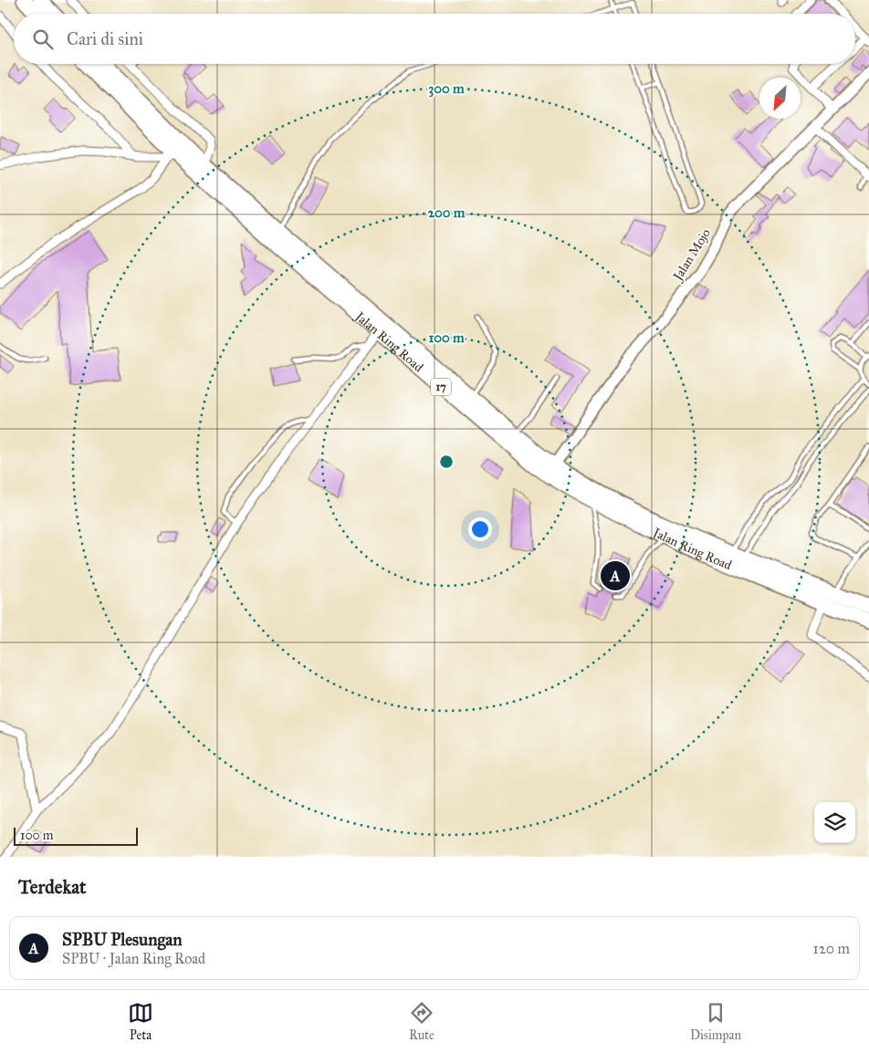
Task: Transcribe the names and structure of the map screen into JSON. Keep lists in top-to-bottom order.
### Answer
{
  "streets": {
    "highway": ["Jalan Ring Road", "17"],
    "street": ["Jalan Mojo"]
  },
  "crossings": [
    ["Jalan Mojo", "Jalan Ring Road"]
  ],
  "scale_bar": "100 m",
  "north": "bottom left",
  "page": {
    "search": "Cari di sini",
    "pins": "A",
    "scale": "100 m",
    "heading": "Terdekat",
    "list": [
      {
        "mark": "A",
        "name": "SPBU Plesungan",
        "note": "SPBU · Jalan Ring Road",
        "value": "120 m"
      }
    ],
    "nav": ["Peta", "Rute", "Disimpan"]
  },
  "rings": ["300 m", "200 m", "100 m"]
}
